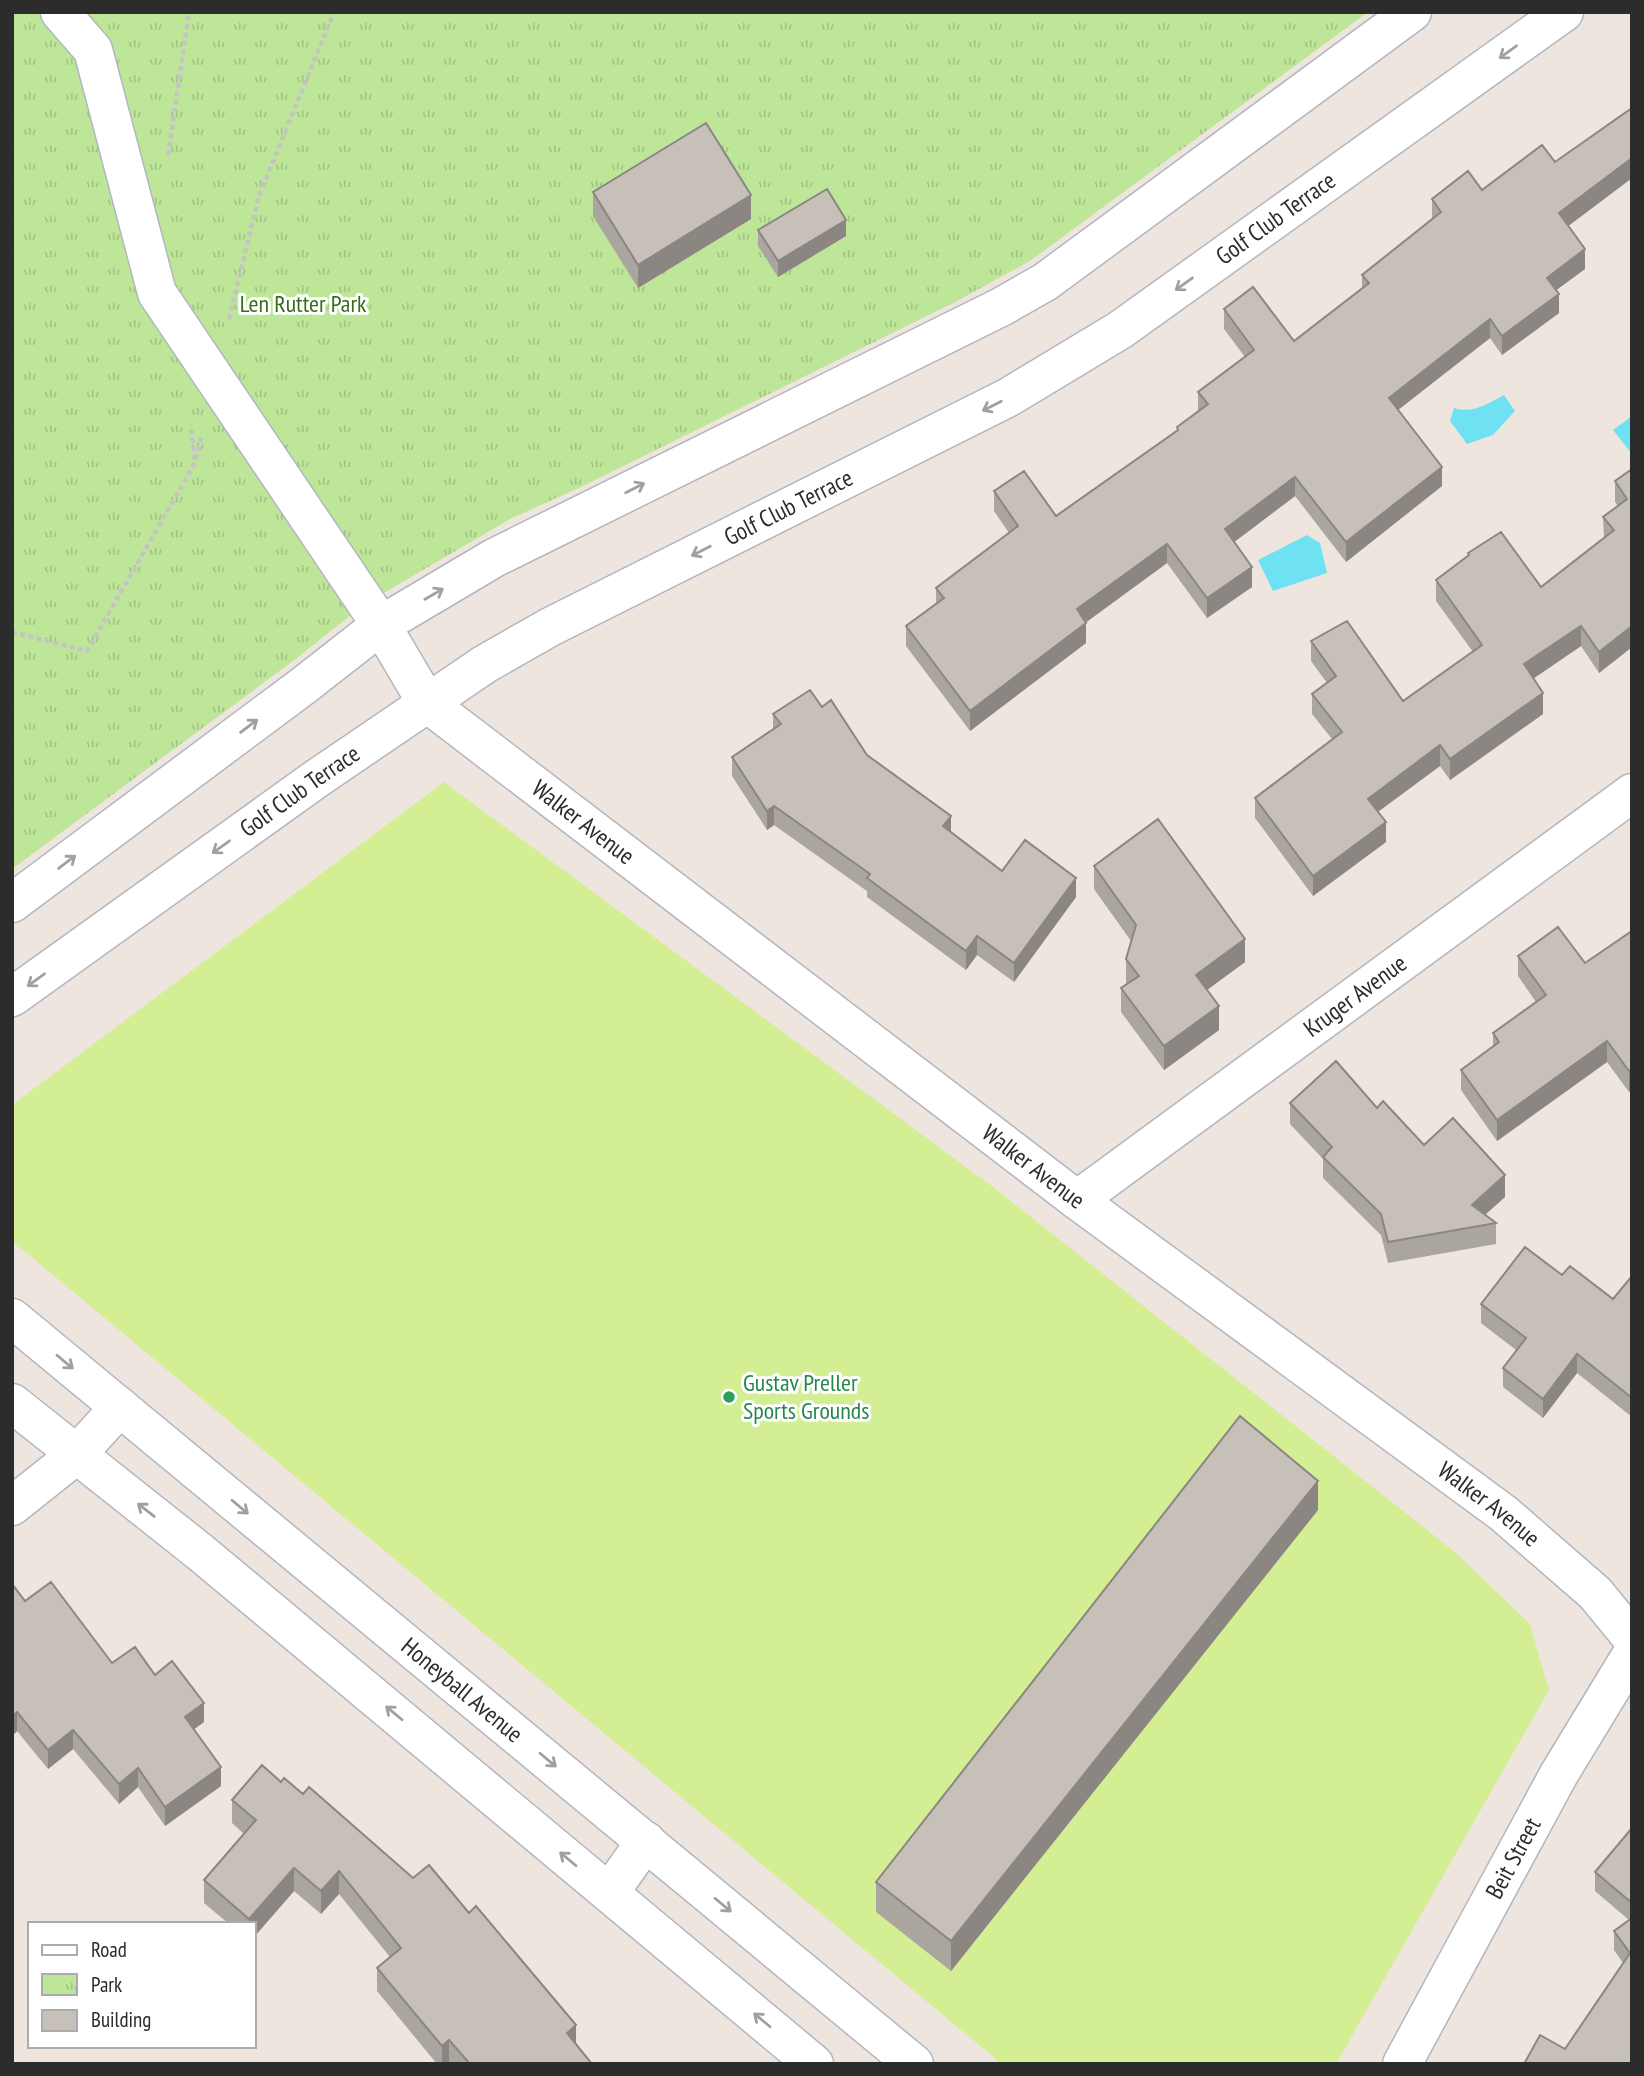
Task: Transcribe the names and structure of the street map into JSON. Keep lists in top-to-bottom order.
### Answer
{
  "streets": {
    "street": [
      "Golf Club Terrace",
      "Walker Avenue",
      "Kruger Avenue",
      "Honeyball Avenue",
      "Beit Street"
    ]
  },
  "crossings": [
    ["Golf Club Terrace", "Walker Avenue"],
    ["Walker Avenue", "Kruger Avenue"]
  ],
  "parks": ["Len Rutter Park"],
  "places": ["Gustav Preller Sports Grounds"],
  "legend": ["Road", "Park", "Building"]
}
